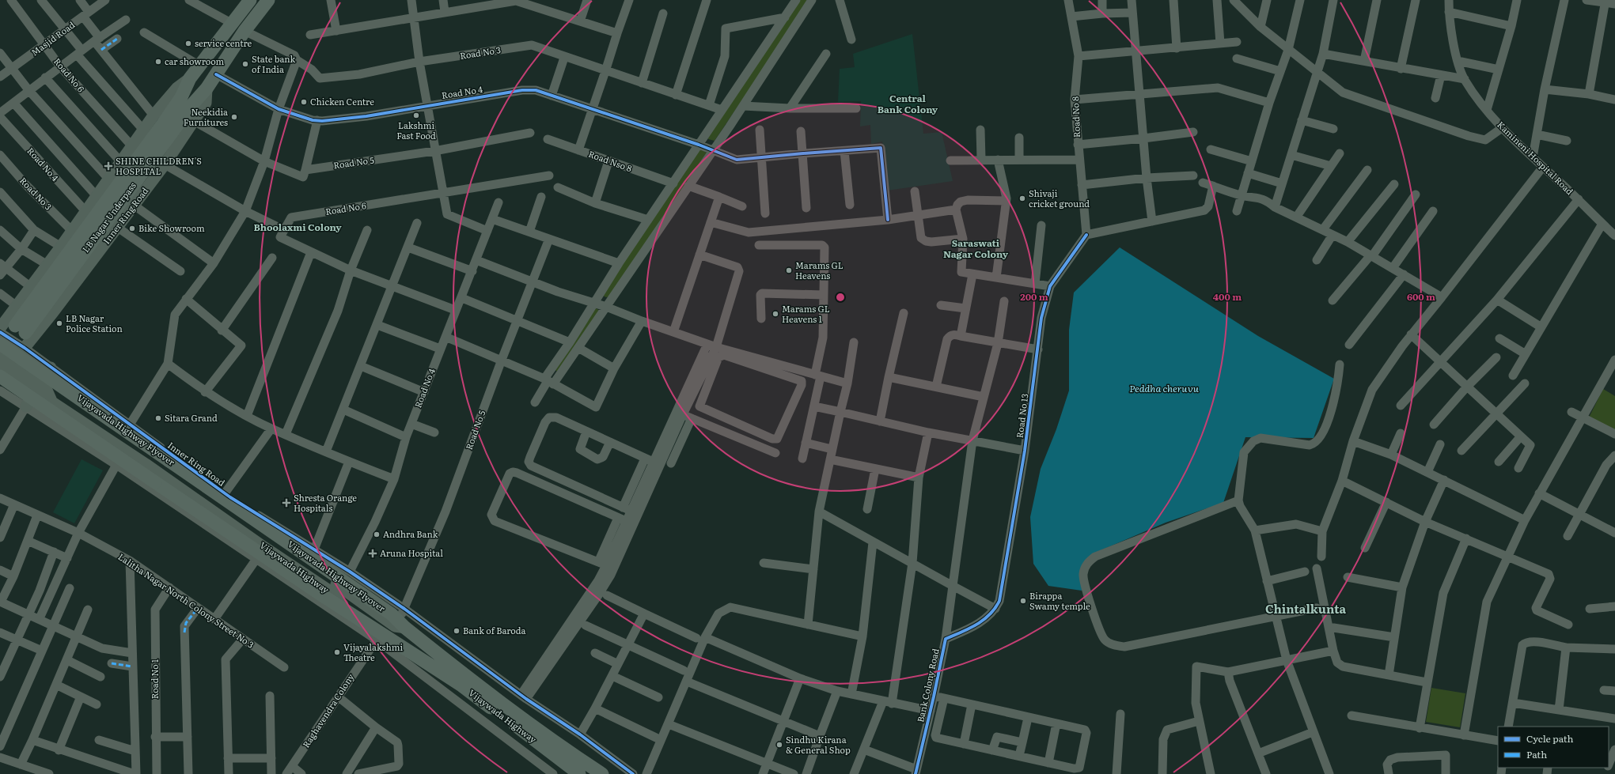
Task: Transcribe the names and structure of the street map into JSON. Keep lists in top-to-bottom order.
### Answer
{
  "streets": {
    "highway": [
      "Inner Ring Road",
      "LB Nagar Underpass",
      "Vijayavada Highway Flyover",
      "Vijaywada Highway"
    ],
    "street": [
      "Masjid Road",
      "Road No 3",
      "Road No 6",
      "Road No 4",
      "Road No 8",
      "Kamineni Hospital Road",
      "Road Nso 8",
      "Road No 5",
      "Road No 13",
      "Lalitha Nagar North Colony Street No 3",
      "Road No 1",
      "Bank Colony Road",
      "Raghavendra Colony"
    ]
  },
  "crossings": [
    ["Masjid Road", "Road No 6"],
    ["Road No 3", "Inner Ring Road"],
    ["Road No 4", "Inner Ring Road"],
    ["Road No 8", "Road No 13"],
    ["Road No 5", "Inner Ring Road"],
    ["Road No 5", "Vijayavada Highway Flyover"],
    ["Road No 5", "Vijaywada Highway"],
    ["Inner Ring Road", "LB Nagar Underpass"],
    ["Inner Ring Road", "Vijaywada Highway"],
    ["Road No 13", "Bank Colony Road"],
    ["Vijayavada Highway Flyover", "Vijaywada Highway"],
    ["Vijaywada Highway", "Raghavendra Colony"],
    ["Lalitha Nagar North Colony Street No 3", "Road No 1"]
  ],
  "districts": [
    "Central Bank Colony",
    "Bhoolaxmi Colony",
    "Saraswati Nagar Colony",
    "Chintalkunta"
  ],
  "water": ["Peddha cheruvu"],
  "places": {
    "other": [
      "service centre",
      "car showroom",
      "State bank of India",
      "Chicken Centre",
      "Lakshmi Fast Food",
      "Neekidia Furnitures",
      "Shivaji cricket ground",
      "Bike Showroom",
      "Marams GL Heavens",
      "Marams GL Heavens 1",
      "LB Nagar Police Station",
      "Sitara Grand",
      "Andhra Bank",
      "Birappa Swamy temple",
      "Bank of Baroda",
      "Vijayalakshmi Theatre",
      "Sindhu Kirana & General Shop"
    ],
    "health": ["SHINE CHILDREN'S HOSPITAL", "Shresta Orange Hospitals", "Aruna Hospital"]
  },
  "legend": ["Cycle path", "Path"],
  "rings": ["200 m", "400 m", "600 m"]
}
